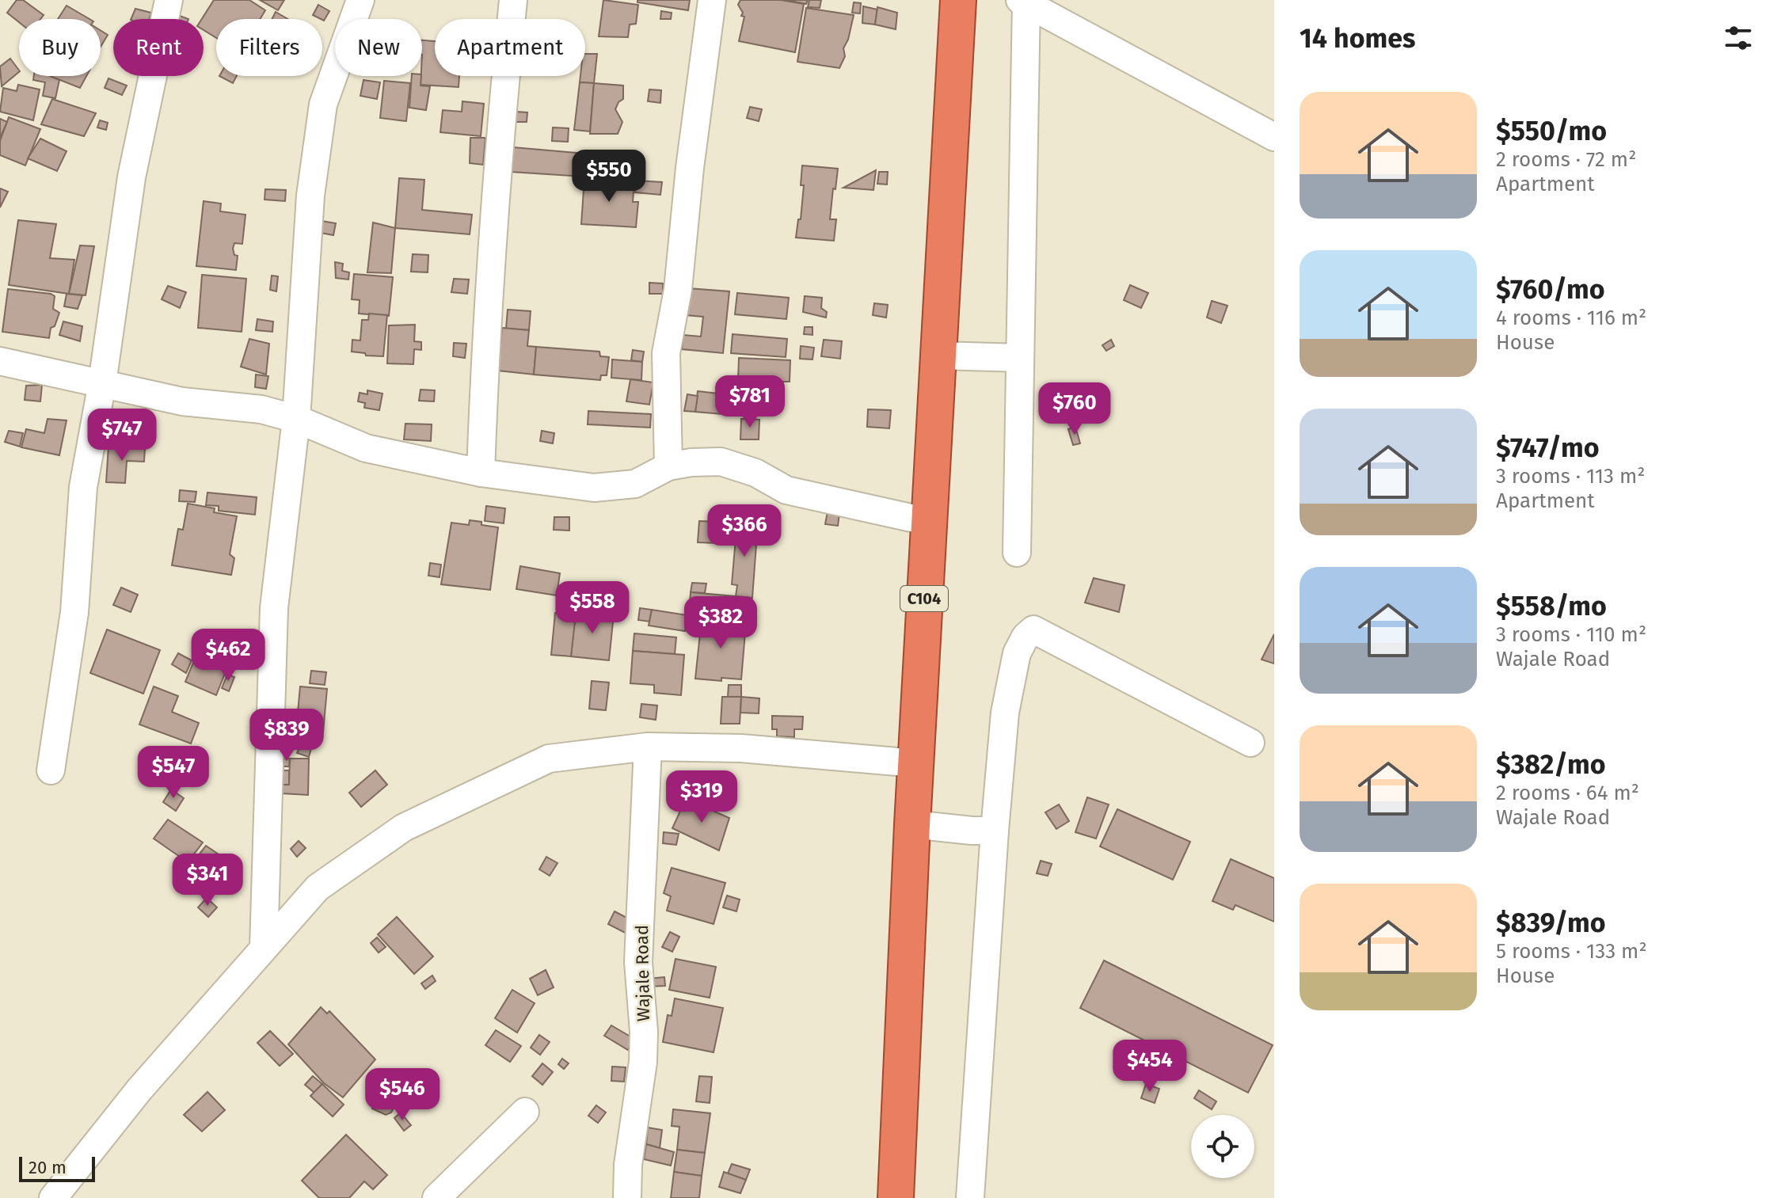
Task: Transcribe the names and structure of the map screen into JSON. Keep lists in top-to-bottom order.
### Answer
{
  "streets": {
    "highway": ["C104"],
    "street": ["Wajale Road"]
  },
  "scale_bar": "20 m",
  "page": {
    "heading": "14 homes",
    "chip": [
      "Buy",
      "Rent",
      "Filters",
      "New",
      "Apartment"
    ],
    "list": [
      {
        "name": "$550/mo",
        "note": "2 rooms · 72 m² · Apartment"
      },
      {
        "name": "$760/mo",
        "note": "4 rooms · 116 m² · House"
      },
      {
        "name": "$747/mo",
        "note": "3 rooms · 113 m² · Apartment"
      },
      {
        "name": "$558/mo",
        "note": "3 rooms · 110 m² · Wajale Road"
      },
      {
        "name": "$382/mo",
        "note": "2 rooms · 64 m² · Wajale Road"
      },
      {
        "name": "$839/mo",
        "note": "5 rooms · 133 m² · House"
      }
    ],
    "price": [
      "$550",
      "$781",
      "$760",
      "$747",
      "$366",
      "$558",
      "$382",
      "$462",
      "$839",
      "$547",
      "$319",
      "$341",
      "$454",
      "$546"
    ],
    "scale": "20 m"
  }
}
